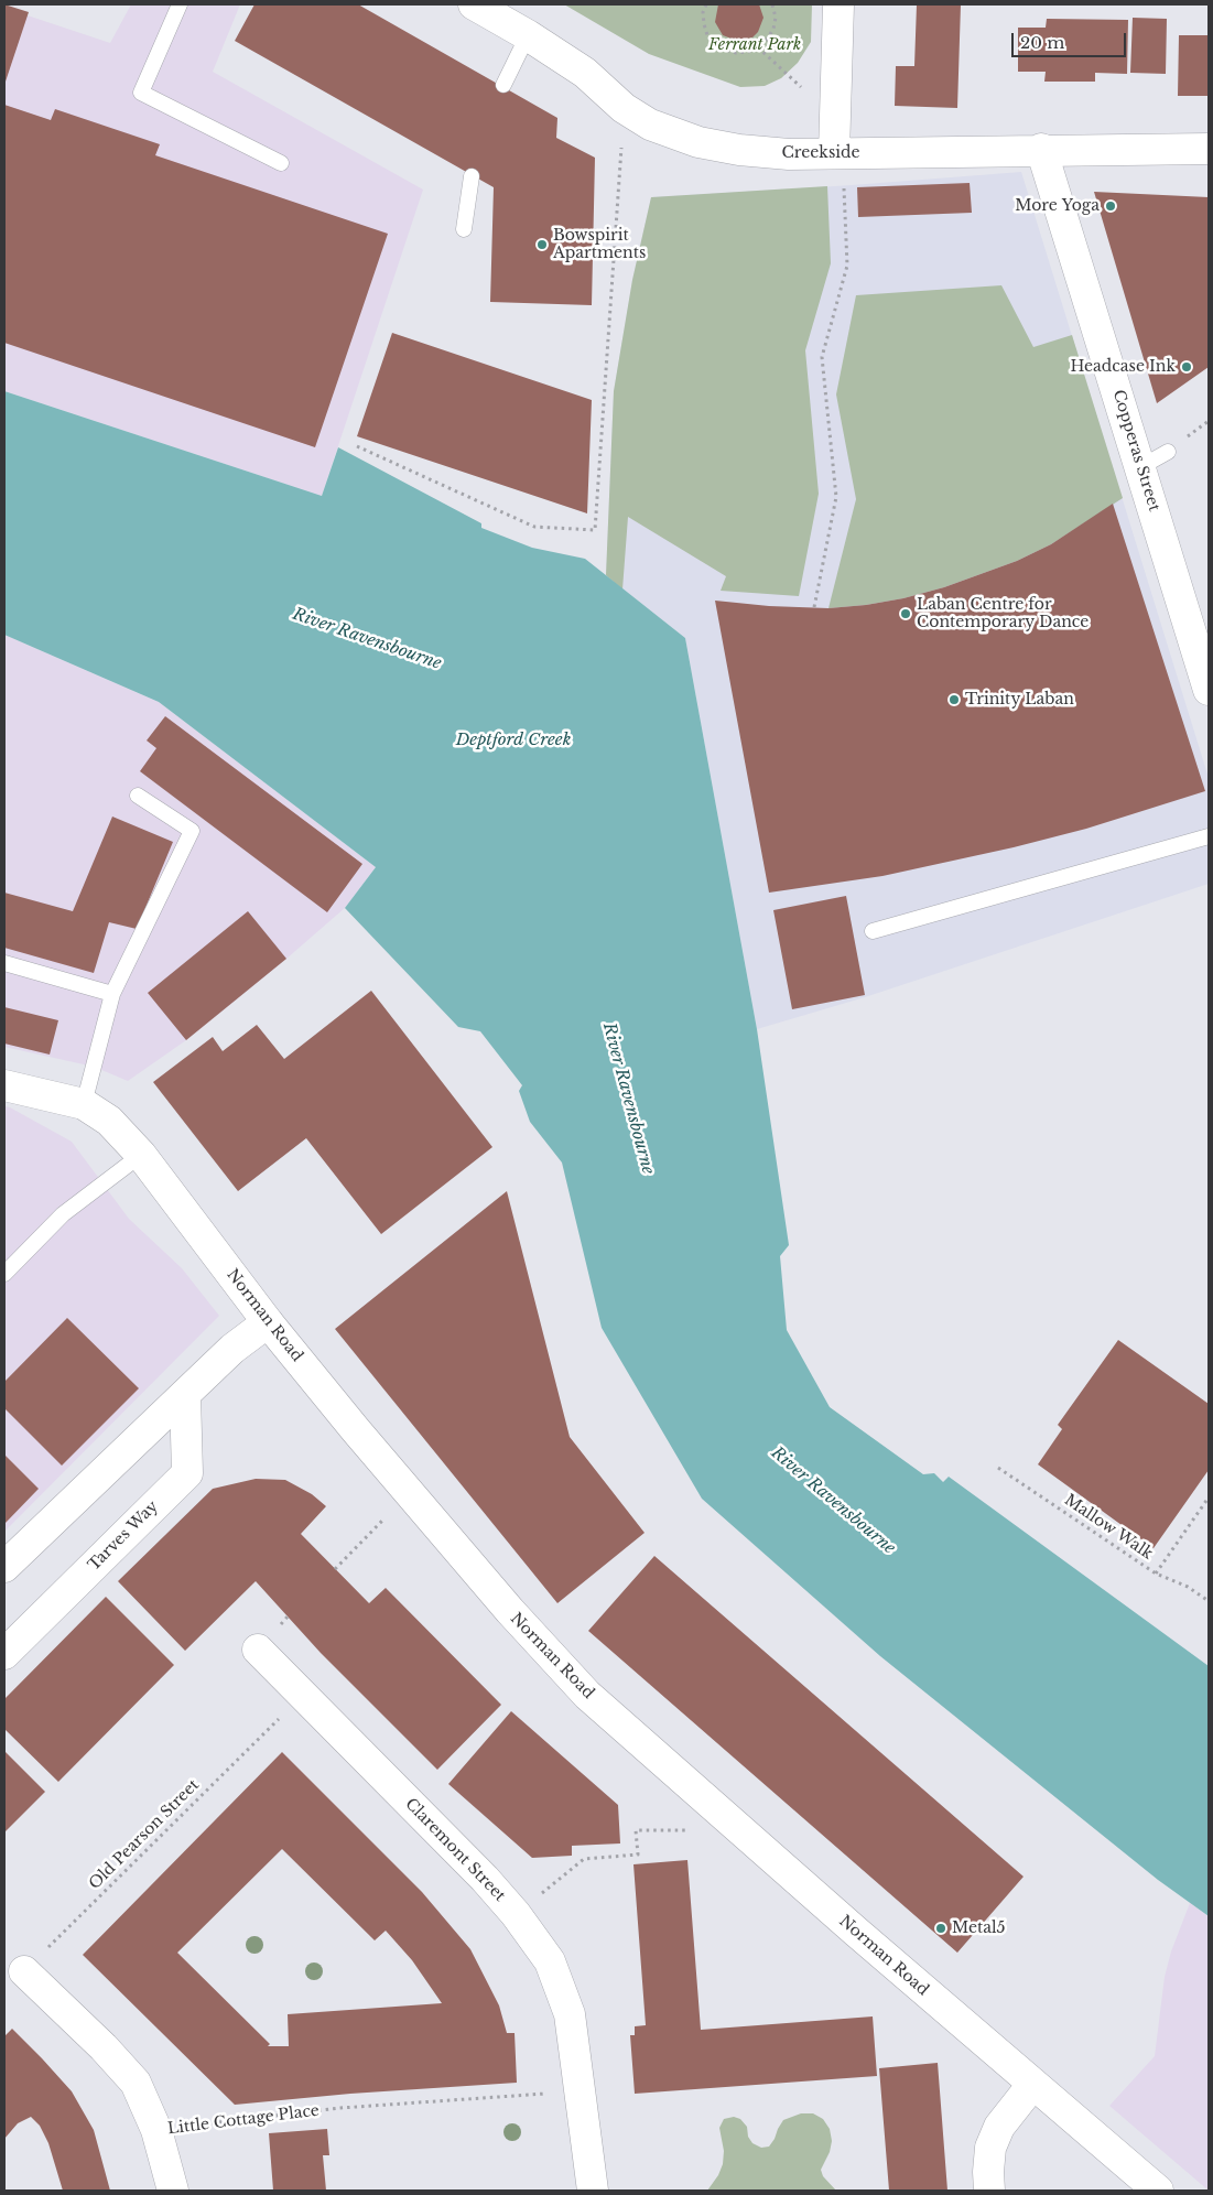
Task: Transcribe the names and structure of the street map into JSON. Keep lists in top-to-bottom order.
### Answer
{
  "streets": {
    "street": [
      "Creekside",
      "Copperas Street",
      "Norman Road",
      "Tarves Way",
      "Claremont Street",
      "Little Cottage Place"
    ],
    "path": ["Mallow Walk", "Old Pearson Street"]
  },
  "crossings": [
    ["Creekside", "Copperas Street"],
    ["Old Pearson Street", "Claremont Street"],
    ["Old Pearson Street", "Little Cottage Place"],
    ["Claremont Street", "Little Cottage Place"]
  ],
  "water": ["River Ravensbourne", "Deptford Creek"],
  "parks": ["Ferrant Park"],
  "places": [
    "More Yoga",
    "Bowspirit Apartments",
    "Headcase Ink",
    "Laban Centre for Contemporary Dance",
    "Trinity Laban",
    "Metal5"
  ],
  "scale_bar": "20 m"
}
